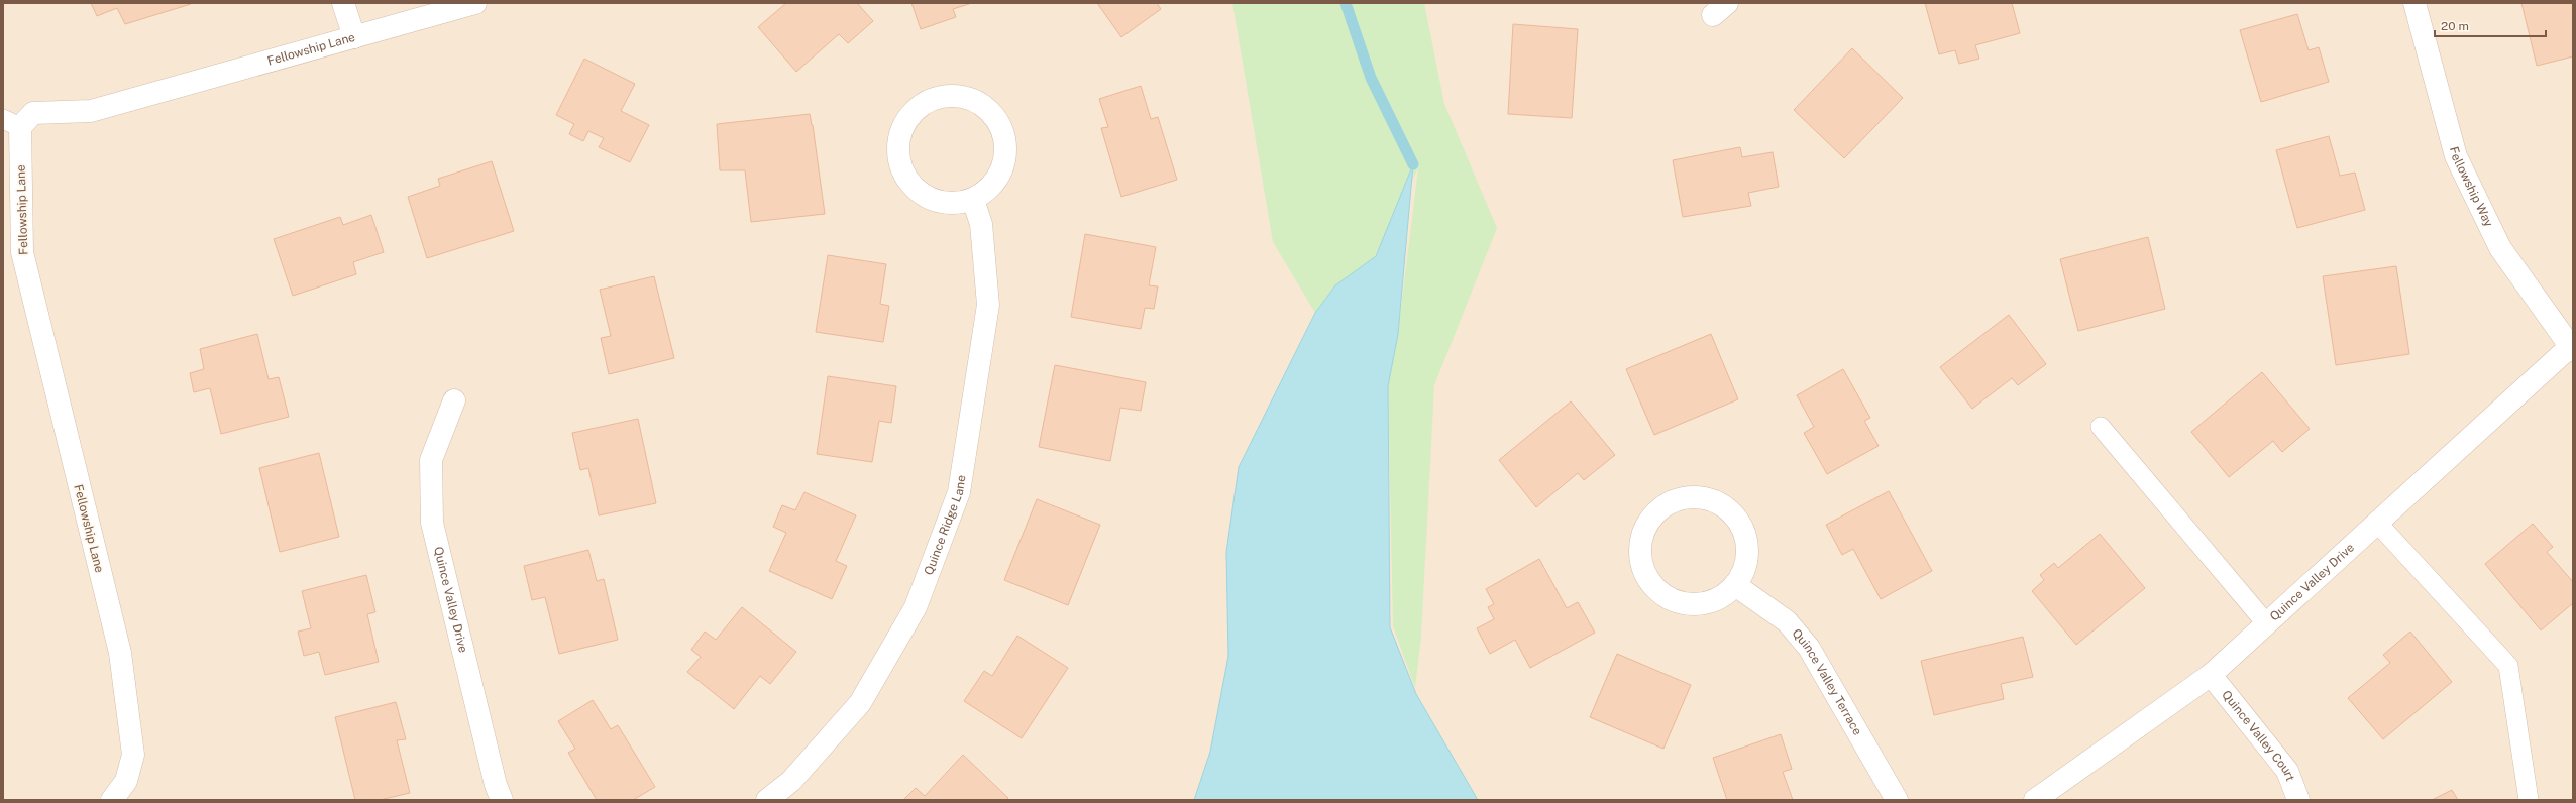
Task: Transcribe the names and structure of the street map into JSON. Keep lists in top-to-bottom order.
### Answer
{
  "streets": {
    "street": [
      "Fellowship Lane",
      "Fellowship Way",
      "Quince Ridge Lane",
      "Quince Valley Drive",
      "Quince Valley Terrace",
      "Quince Valley Court"
    ]
  },
  "crossings": [
    ["Fellowship Way", "Quince Valley Drive"],
    ["Quince Valley Drive", "Quince Valley Court"]
  ],
  "scale_bar": "20 m"
}
